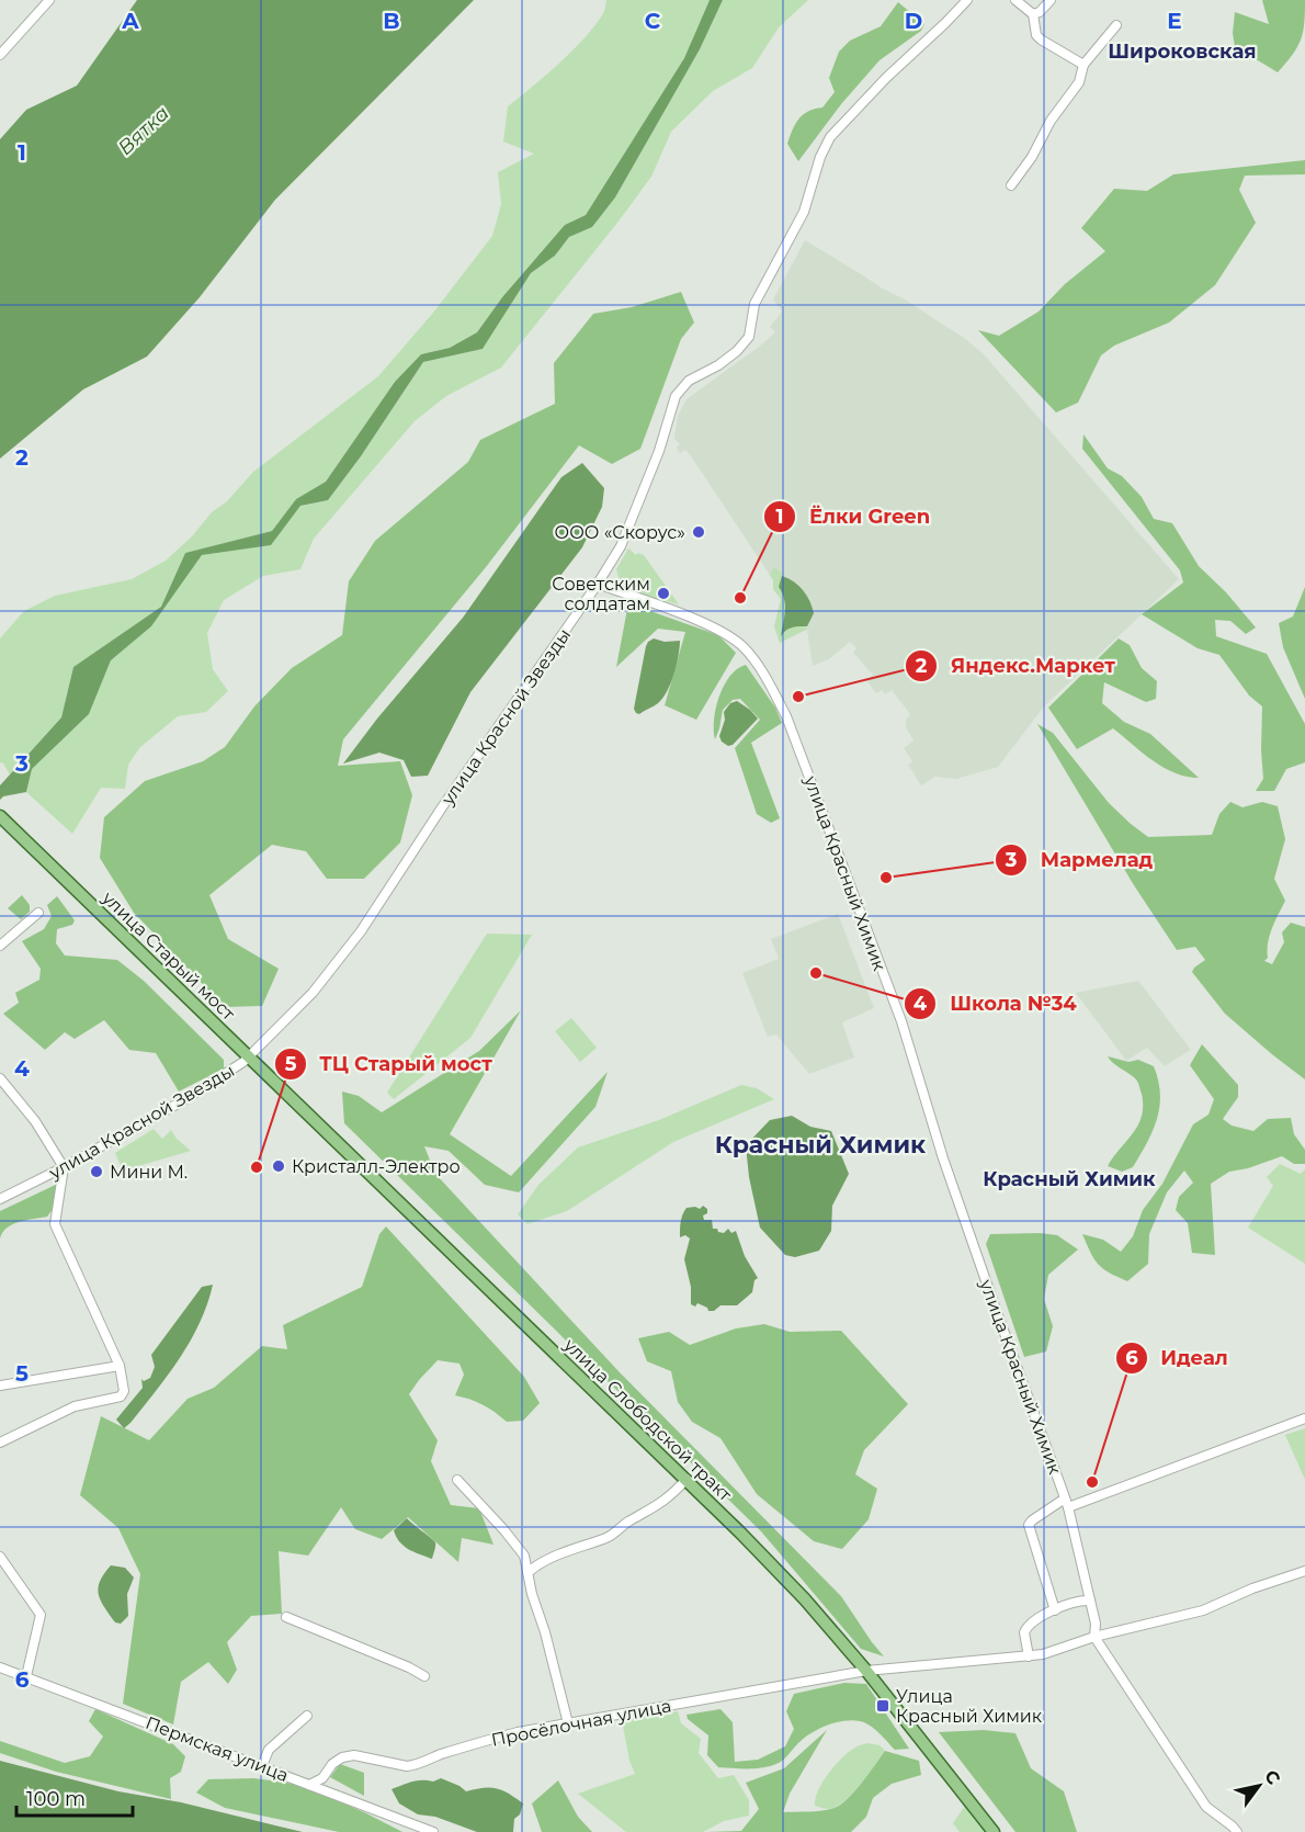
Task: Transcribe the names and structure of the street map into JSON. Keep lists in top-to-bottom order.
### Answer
{
  "streets": {
    "main road": ["улица Старый мост", "улица Слободской тракт"],
    "street": [
      "улица Красной Звезды",
      "улица Красный Химик",
      "Просёлочная улица",
      "Пермская улица"
    ]
  },
  "crossings": [
    ["улица Красной Звезды", "улица Красный Химик"],
    ["улица Красной Звезды", "улица Старый мост"],
    ["улица Красной Звезды", "улица Слободской тракт"],
    ["улица Красный Химик", "Просёлочная улица"],
    ["улица Старый мост", "улица Слободской тракт"],
    ["улица Слободской тракт", "Просёлочная улица"],
    ["Просёлочная улица", "Пермская улица"]
  ],
  "districts": ["Широковская", "Красный Химик", "Красный Химик"],
  "water": ["Вятка"],
  "places": {
    "other": [
      "ООО «Скорус»",
      "Советским солдатам",
      "Ёлки Green",
      "Яндекс.Маркет",
      "Мармелад",
      "Школа №34",
      "Кристалл-Электро",
      "ТЦ Старый мост",
      "Мини М.",
      "Идеал"
    ],
    "transit": ["Улица Красный Химик"]
  },
  "scale_bar": "100 m",
  "north": "top right",
  "grid": {
    "columns": [
      "A",
      "B",
      "C",
      "D",
      "E"
    ],
    "rows": [
      "1",
      "2",
      "3",
      "4",
      "5",
      "6"
    ]
  }
}
